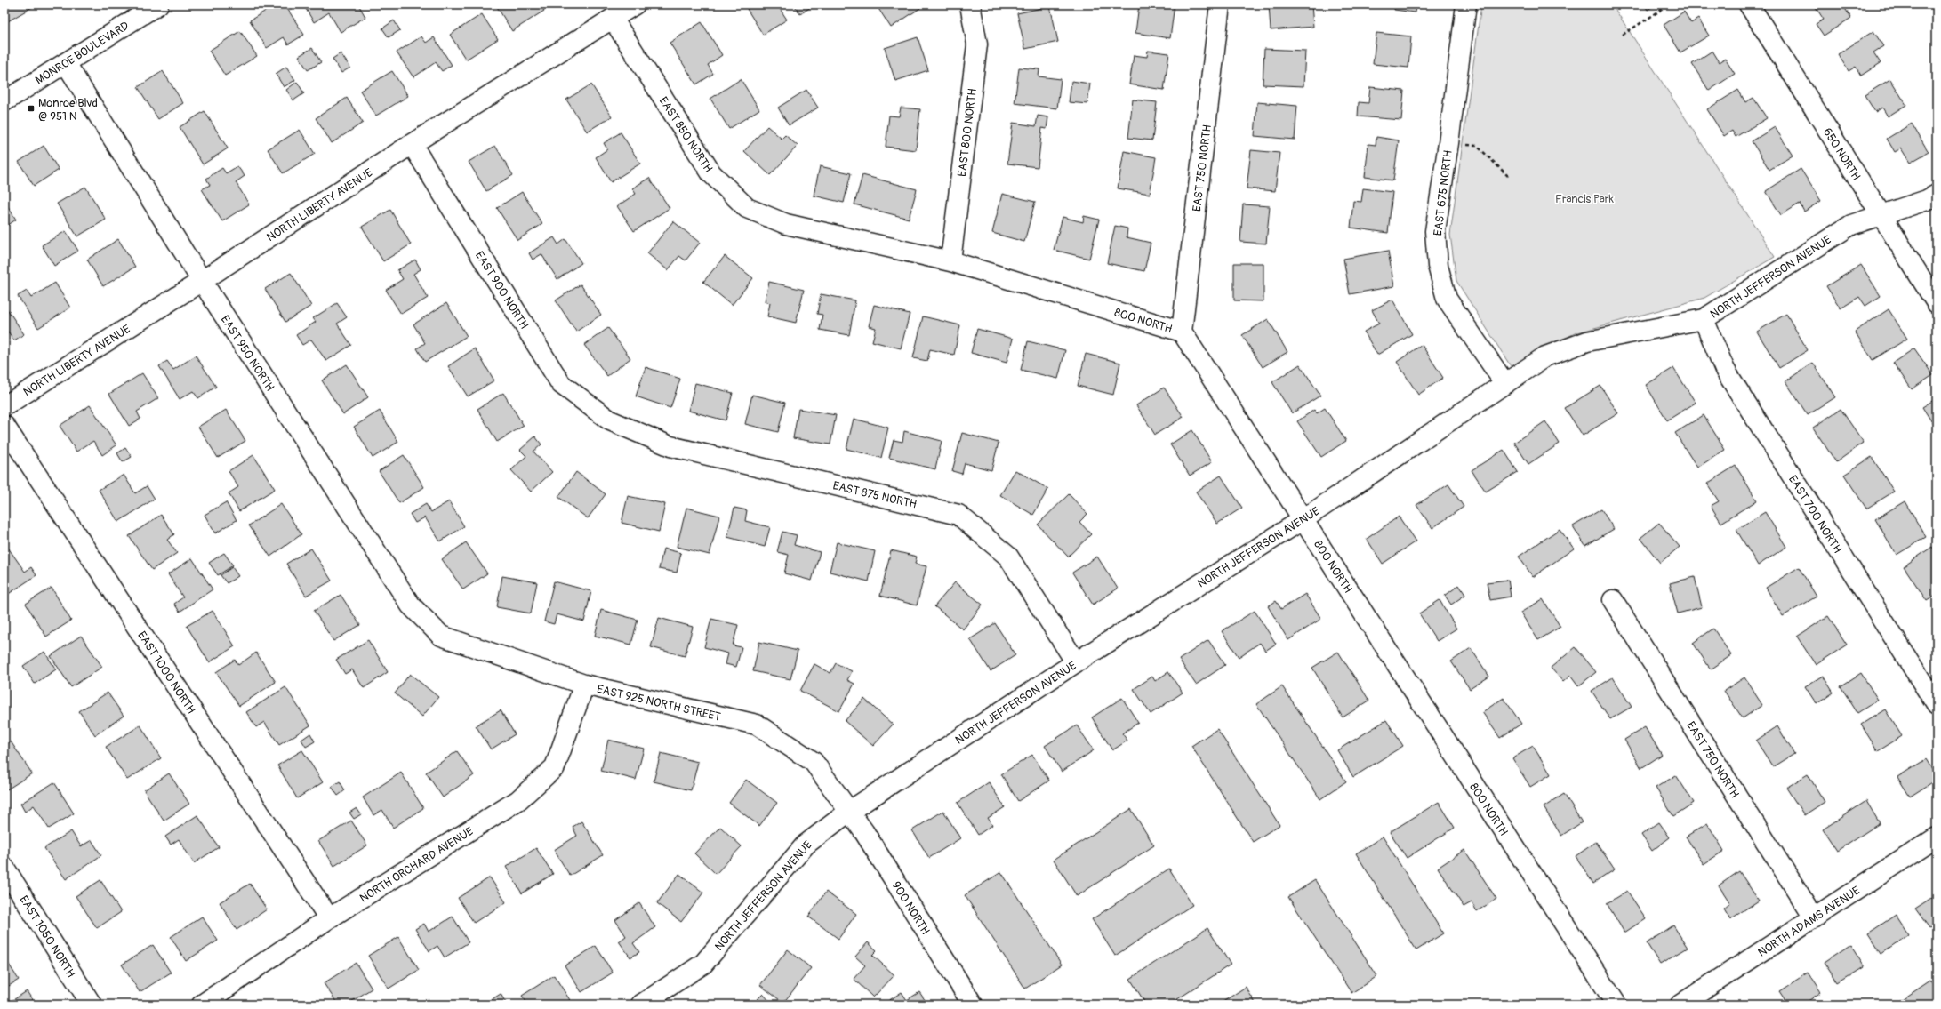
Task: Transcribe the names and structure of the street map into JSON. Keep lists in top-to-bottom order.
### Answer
{
  "streets": {
    "street": [
      "MONROE BOULEVARD",
      "EAST 800 NORTH",
      "EAST 850 NORTH",
      "650 NORTH",
      "EAST 750 NORTH",
      "EAST 675 NORTH",
      "NORTH LIBERTY AVENUE",
      "NORTH JEFFERSON AVENUE",
      "EAST 900 NORTH",
      "800 NORTH",
      "EAST 950 NORTH",
      "EAST 875 NORTH",
      "EAST 700 NORTH",
      "EAST 1000 NORTH",
      "EAST 925 NORTH STREET",
      "NORTH ORCHARD AVENUE",
      "900 NORTH",
      "NORTH ADAMS AVENUE",
      "EAST 1050 NORTH"
    ]
  },
  "crossings": [
    ["MONROE BOULEVARD", "EAST 950 NORTH"],
    ["EAST 800 NORTH", "EAST 850 NORTH"],
    ["EAST 800 NORTH", "800 NORTH"],
    ["EAST 850 NORTH", "NORTH LIBERTY AVENUE"],
    ["EAST 850 NORTH", "800 NORTH"],
    ["650 NORTH", "NORTH JEFFERSON AVENUE"],
    ["EAST 750 NORTH", "800 NORTH"],
    ["EAST 750 NORTH", "NORTH ADAMS AVENUE"],
    ["EAST 675 NORTH", "NORTH JEFFERSON AVENUE"],
    ["NORTH LIBERTY AVENUE", "EAST 900 NORTH"],
    ["NORTH LIBERTY AVENUE", "EAST 950 NORTH"],
    ["NORTH JEFFERSON AVENUE", "800 NORTH"],
    ["NORTH JEFFERSON AVENUE", "EAST 875 NORTH"],
    ["NORTH JEFFERSON AVENUE", "EAST 700 NORTH"],
    ["NORTH JEFFERSON AVENUE", "EAST 925 NORTH STREET"],
    ["NORTH JEFFERSON AVENUE", "900 NORTH"],
    ["EAST 900 NORTH", "EAST 875 NORTH"],
    ["EAST 950 NORTH", "EAST 925 NORTH STREET"],
    ["EAST 1000 NORTH", "NORTH ORCHARD AVENUE"],
    ["EAST 925 NORTH STREET", "NORTH ORCHARD AVENUE"],
    ["EAST 925 NORTH STREET", "900 NORTH"]
  ],
  "parks": ["Francis Park"],
  "places": {
    "transit": ["Monroe Blvd @ 951 N"]
  }
}
